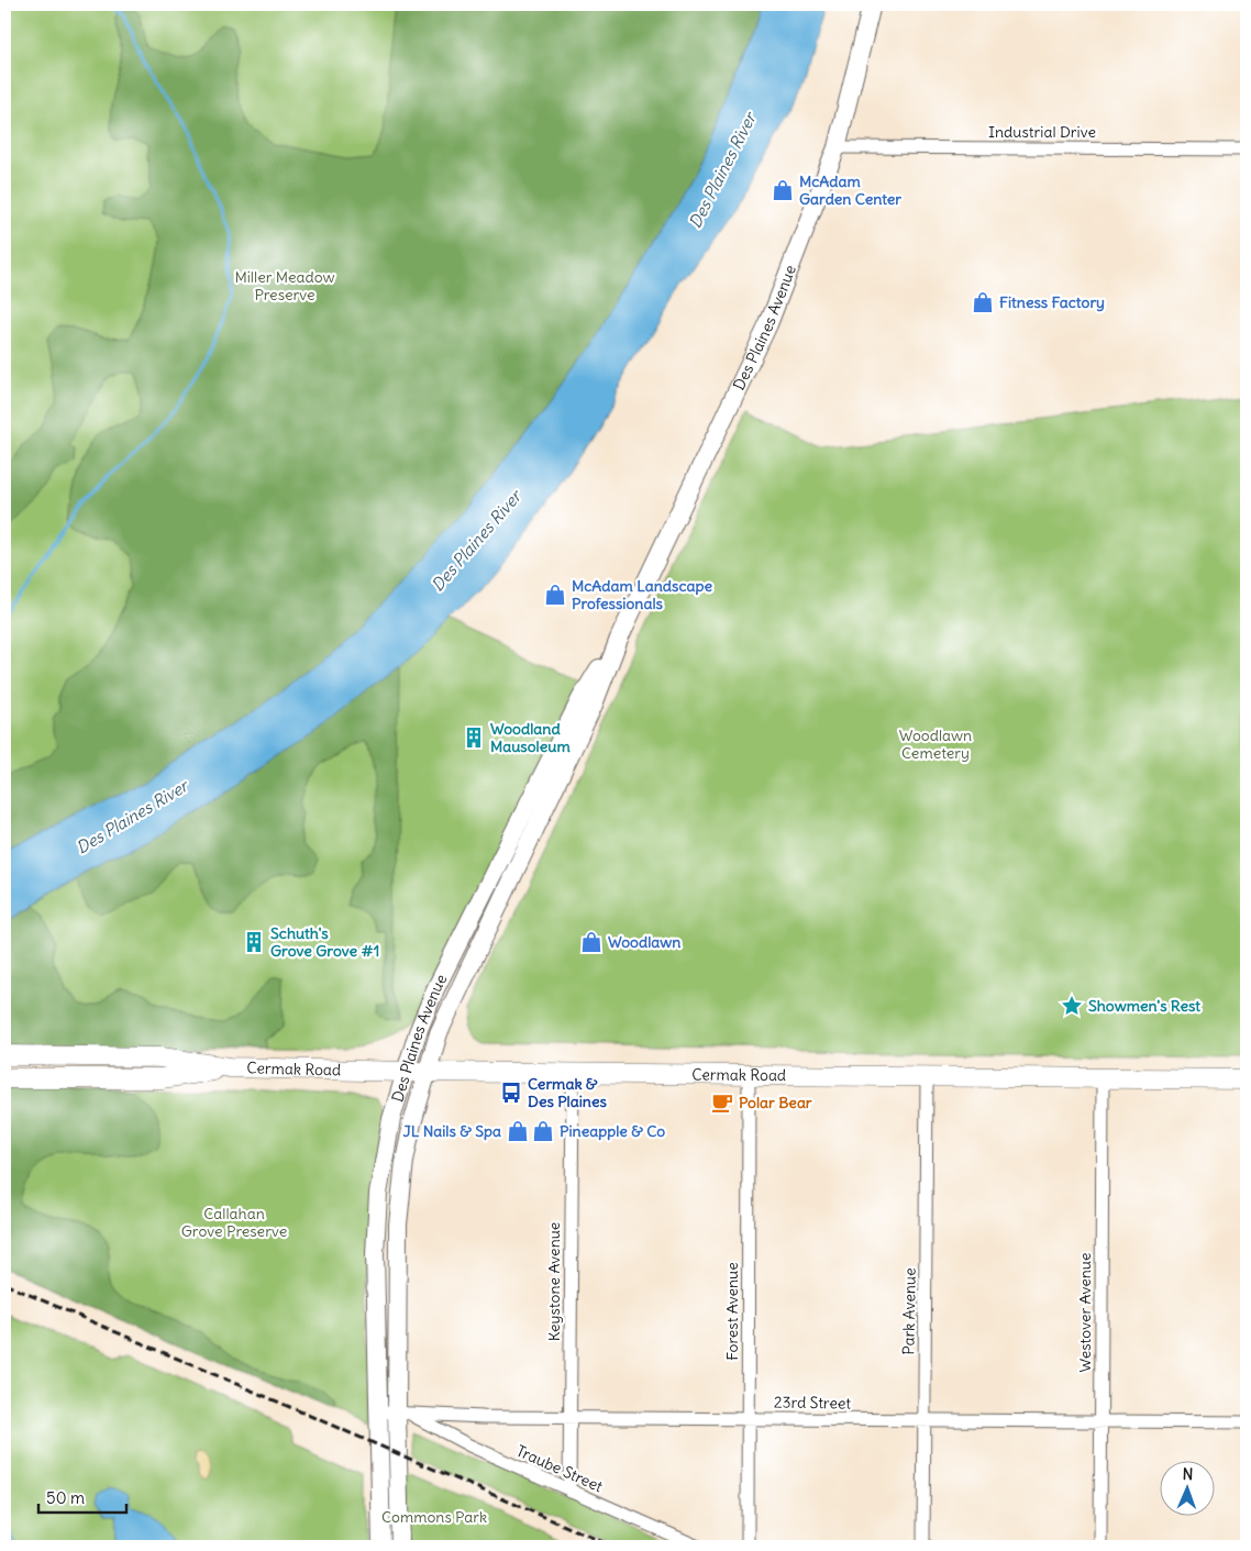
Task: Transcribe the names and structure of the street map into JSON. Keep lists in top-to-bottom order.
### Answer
{
  "streets": {
    "main road": ["Des Plaines Avenue", "Cermak Road"],
    "street": [
      "Industrial Drive",
      "Keystone Avenue",
      "Forest Avenue",
      "Park Avenue",
      "Westover Avenue",
      "23rd Street",
      "Traube Street"
    ]
  },
  "crossings": [
    ["Industrial Drive", "Des Plaines Avenue"],
    ["Des Plaines Avenue", "Cermak Road"],
    ["Des Plaines Avenue", "23rd Street"],
    ["Des Plaines Avenue", "Traube Street"],
    ["Cermak Road", "Keystone Avenue"],
    ["Cermak Road", "Forest Avenue"],
    ["Cermak Road", "Park Avenue"],
    ["Cermak Road", "Westover Avenue"],
    ["Keystone Avenue", "23rd Street"],
    ["Keystone Avenue", "Traube Street"],
    ["Forest Avenue", "23rd Street"],
    ["Park Avenue", "23rd Street"],
    ["Westover Avenue", "23rd Street"],
    ["23rd Street", "Traube Street"]
  ],
  "water": ["Des Plaines River"],
  "parks": [
    "Miller Meadow Preserve",
    "Woodlawn Cemetery",
    "Callahan Grove Preserve",
    "Commons Park"
  ],
  "places": {
    "shop": [
      "McAdam Garden Center",
      "Fitness Factory",
      "McAdam Landscape Professionals",
      "Woodlawn",
      "JL Nails & Spa",
      "Pineapple & Co"
    ],
    "building": ["Woodland Mausoleum", "Schuth's Grove Grove #1"],
    "place": ["Showmen's Rest"],
    "bus stop": ["Cermak & Des Plaines"],
    "cafe": ["Polar Bear"]
  },
  "scale_bar": "50 m",
  "north": "top"
}
